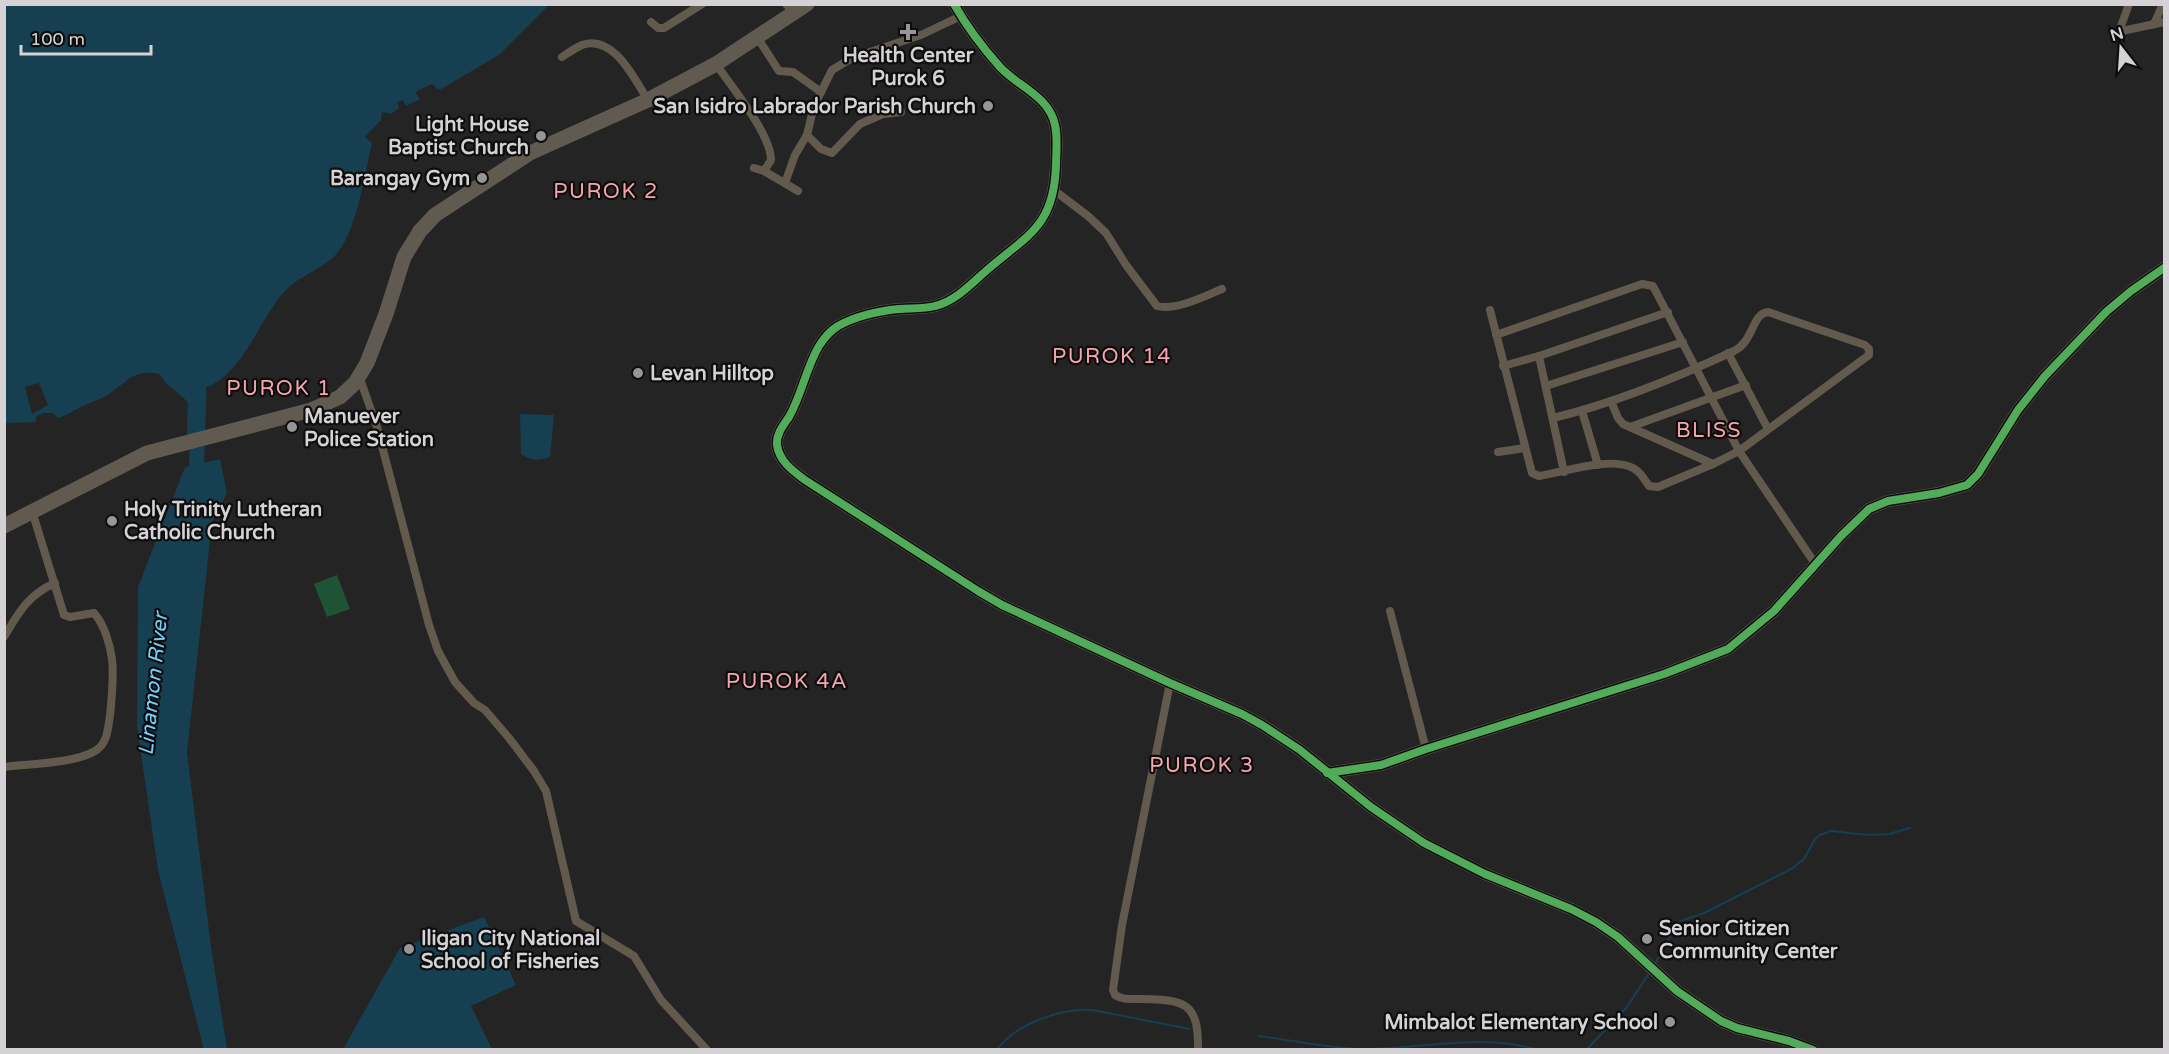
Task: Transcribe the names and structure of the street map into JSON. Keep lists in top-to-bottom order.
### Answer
{
  "districts": [
    "PUROK 2",
    "PUROK 14",
    "PUROK 1",
    "BLISS",
    "PUROK 4A",
    "PUROK 3"
  ],
  "water": ["Linamon River"],
  "places": {
    "health": ["Health Center Purok 6"],
    "other": [
      "San Isidro Labrador Parish Church",
      "Light House Baptist Church",
      "Barangay Gym",
      "Levan Hilltop",
      "Manuever Police Station",
      "Holy Trinity Lutheran Catholic Church",
      "Senior Citizen Community Center",
      "Iligan City National School of Fisheries",
      "Mimbalot Elementary School"
    ]
  },
  "scale_bar": "100 m",
  "north": "top"
}
